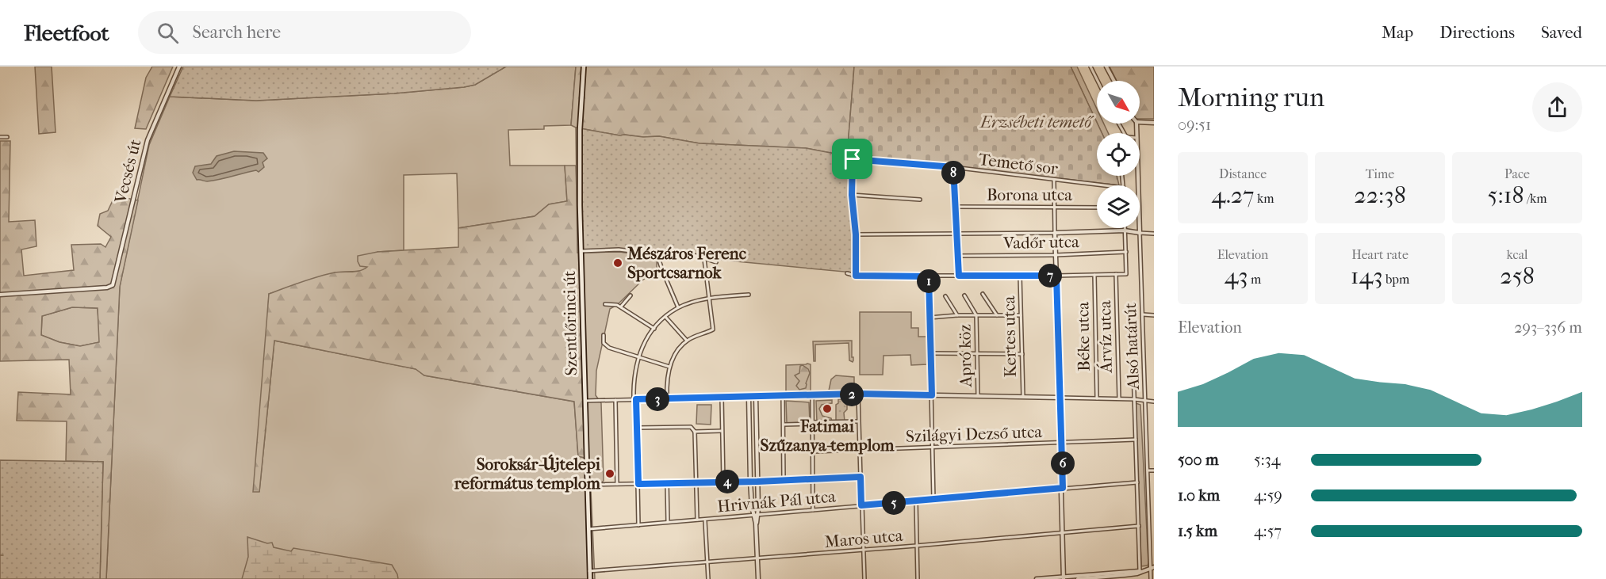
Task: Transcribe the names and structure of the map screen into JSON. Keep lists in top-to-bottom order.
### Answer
{
  "streets": {
    "main road": ["Szentlőrinci út"],
    "street": [
      "Temető sor",
      "Vecsés út",
      "Borona utca",
      "Vadőr utca",
      "Kertes utca",
      "Béke utca",
      "Árvíz utca",
      "Alsó határút",
      "Apró köz",
      "Szilágyi Dezső utca",
      "Hrivnák Pál utca",
      "Maros utca"
    ]
  },
  "crossings": [
    ["Szentlőrinci út", "Hrivnák Pál utca"],
    ["Szentlőrinci út", "Maros utca"],
    ["Alsó határút", "Szilágyi Dezső utca"],
    ["Alsó határút", "Hrivnák Pál utca"],
    ["Alsó határút", "Maros utca"]
  ],
  "parks": ["Erzsébeti temető"],
  "places": ["Mészáros Ferenc Sportcsarnok", "Fatimai Szűzanya-templom", "Soroksár-Újtelepi református templom"],
  "north": "bottom right",
  "page": {
    "header": "Fleetfoot",
    "search": "Search here",
    "nav": ["Map", "Directions", "Saved"],
    "heading": ["Morning run", "09:51"],
    "stats": [
      ["Distance", "4.27 km"],
      ["Time", "22:38"],
      ["Pace", "5:18 /km"],
      ["Elevation", "43 m"],
      ["Heart rate", "143 bpm"],
      ["kcal", "258"]
    ],
    "pins": [
      "8",
      "7",
      "1",
      "2",
      "3",
      "6",
      "4",
      "5"
    ],
    "chart": ["Elevation", "293–336 m"],
    "list": [
      {
        "name": "500 m",
        "note": "5:34"
      },
      {
        "name": "1.0 km",
        "note": "4:59"
      },
      {
        "name": "1.5 km",
        "note": "4:57"
      }
    ]
  }
}
